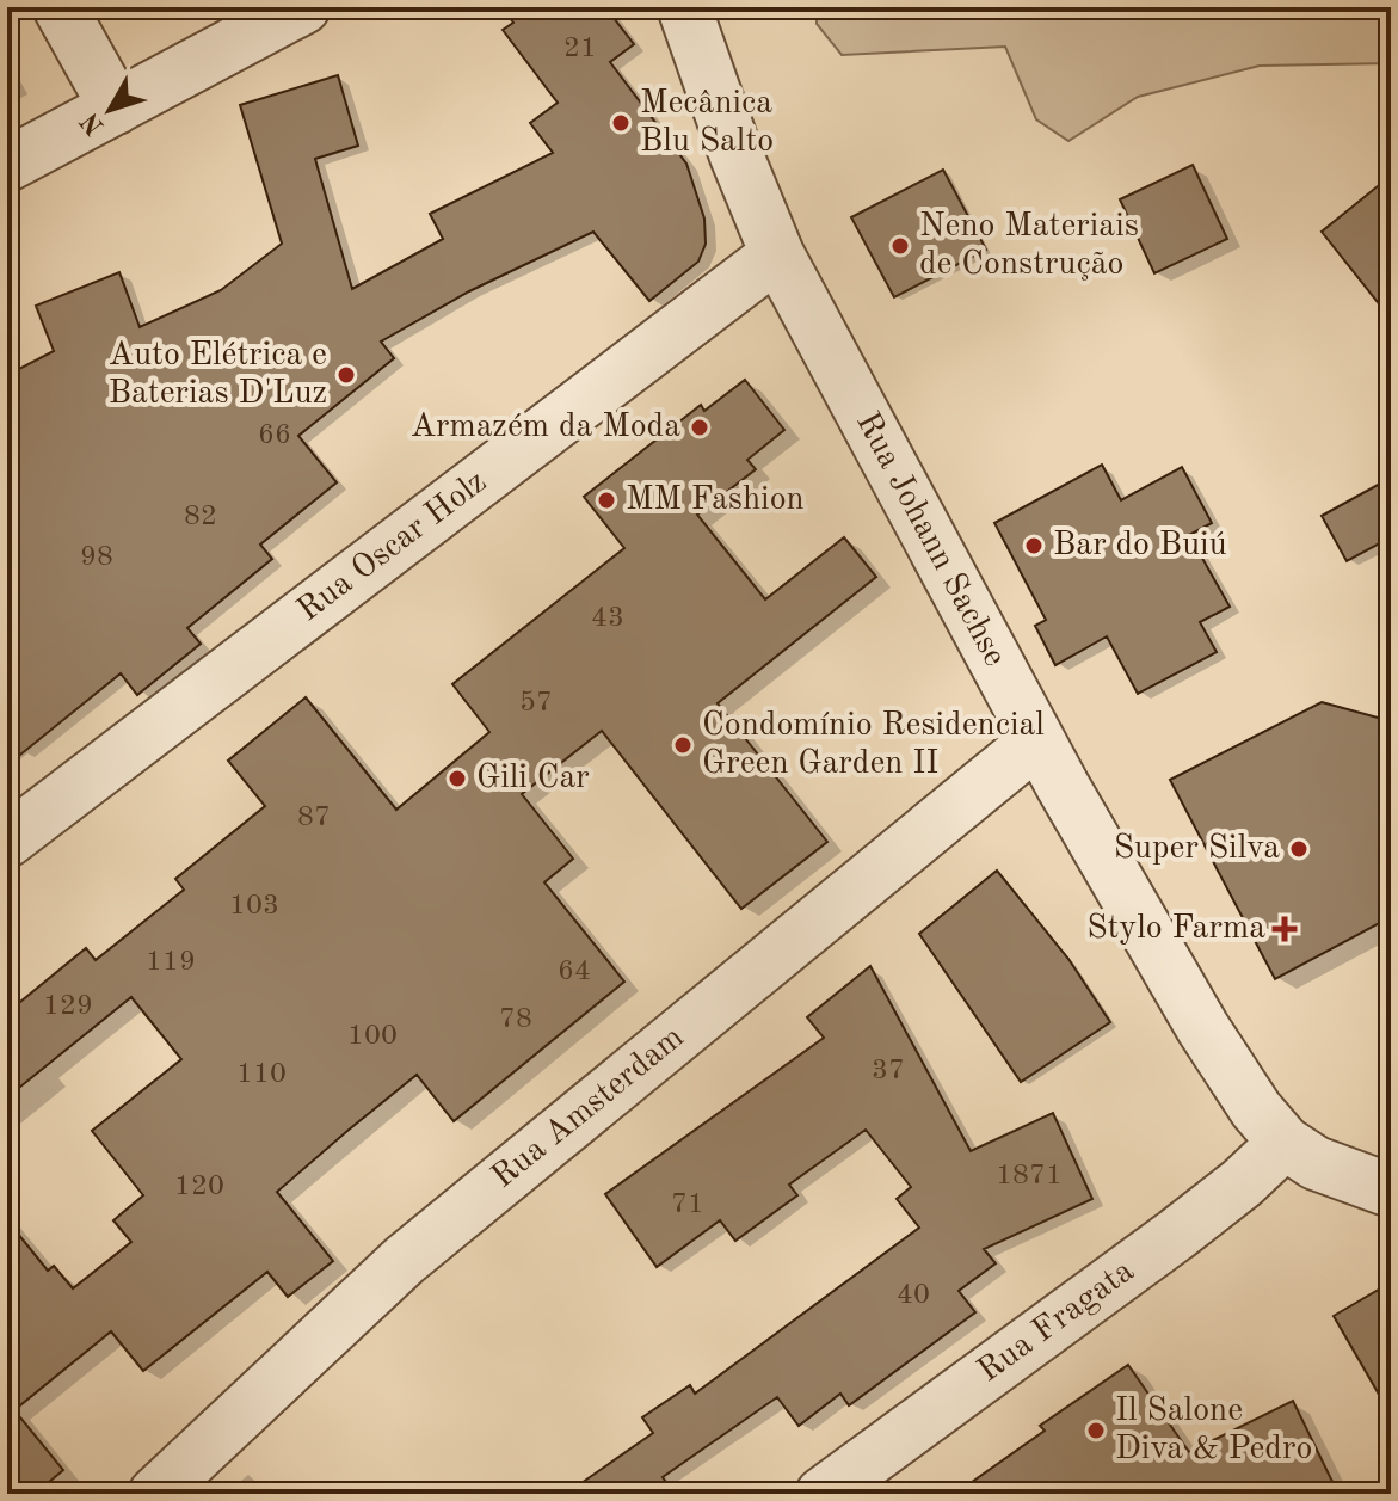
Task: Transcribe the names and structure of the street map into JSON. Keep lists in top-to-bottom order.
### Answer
{
  "streets": {
    "street": [
      "Rua Johann Sachse",
      "Rua Oscar Holz",
      "Rua Amsterdam",
      "Rua Fragata"
    ]
  },
  "crossings": [
    ["Rua Johann Sachse", "Rua Oscar Holz"],
    ["Rua Johann Sachse", "Rua Amsterdam"],
    ["Rua Johann Sachse", "Rua Fragata"]
  ],
  "places": {
    "other": [
      "Mecânica Blu Salto",
      "Neno Materiais de Construção",
      "Auto Elétrica e Baterias D'Luz",
      "Armazém da Moda",
      "MM Fashion",
      "Bar do Buiú",
      "Condomínio Residencial Green Garden II",
      "Gili Car",
      "Super Silva",
      "Il Salone Diva & Pedro"
    ],
    "health": ["Stylo Farma"]
  },
  "house_numbers": [
    "21",
    "66",
    "82",
    "98",
    "43",
    "57",
    "87",
    "103",
    "119",
    "64",
    "129",
    "78",
    "100",
    "37",
    "110",
    "1871",
    "120",
    "71",
    "40"
  ],
  "north": "bottom left"
}
